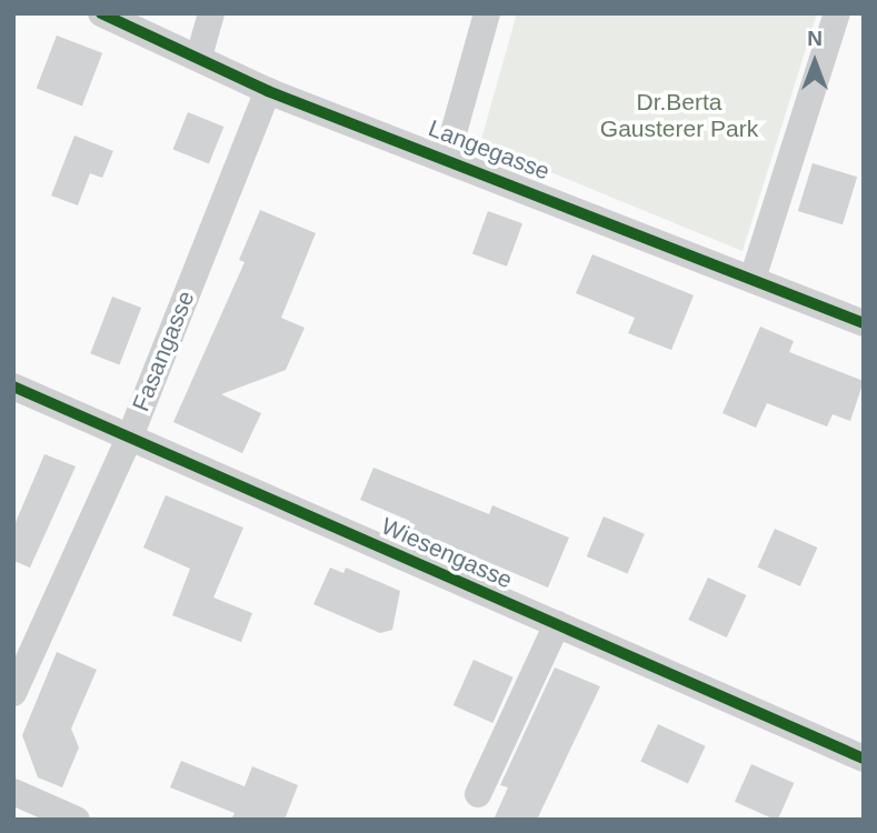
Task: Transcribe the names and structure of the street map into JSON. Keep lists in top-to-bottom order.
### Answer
{
  "streets": {
    "street": ["Langegasse", "Fasangasse", "Wiesengasse"]
  },
  "crossings": [
    ["Langegasse", "Fasangasse"],
    ["Fasangasse", "Wiesengasse"]
  ],
  "parks": ["Dr.Berta Gausterer Park"],
  "north": "top"
}
